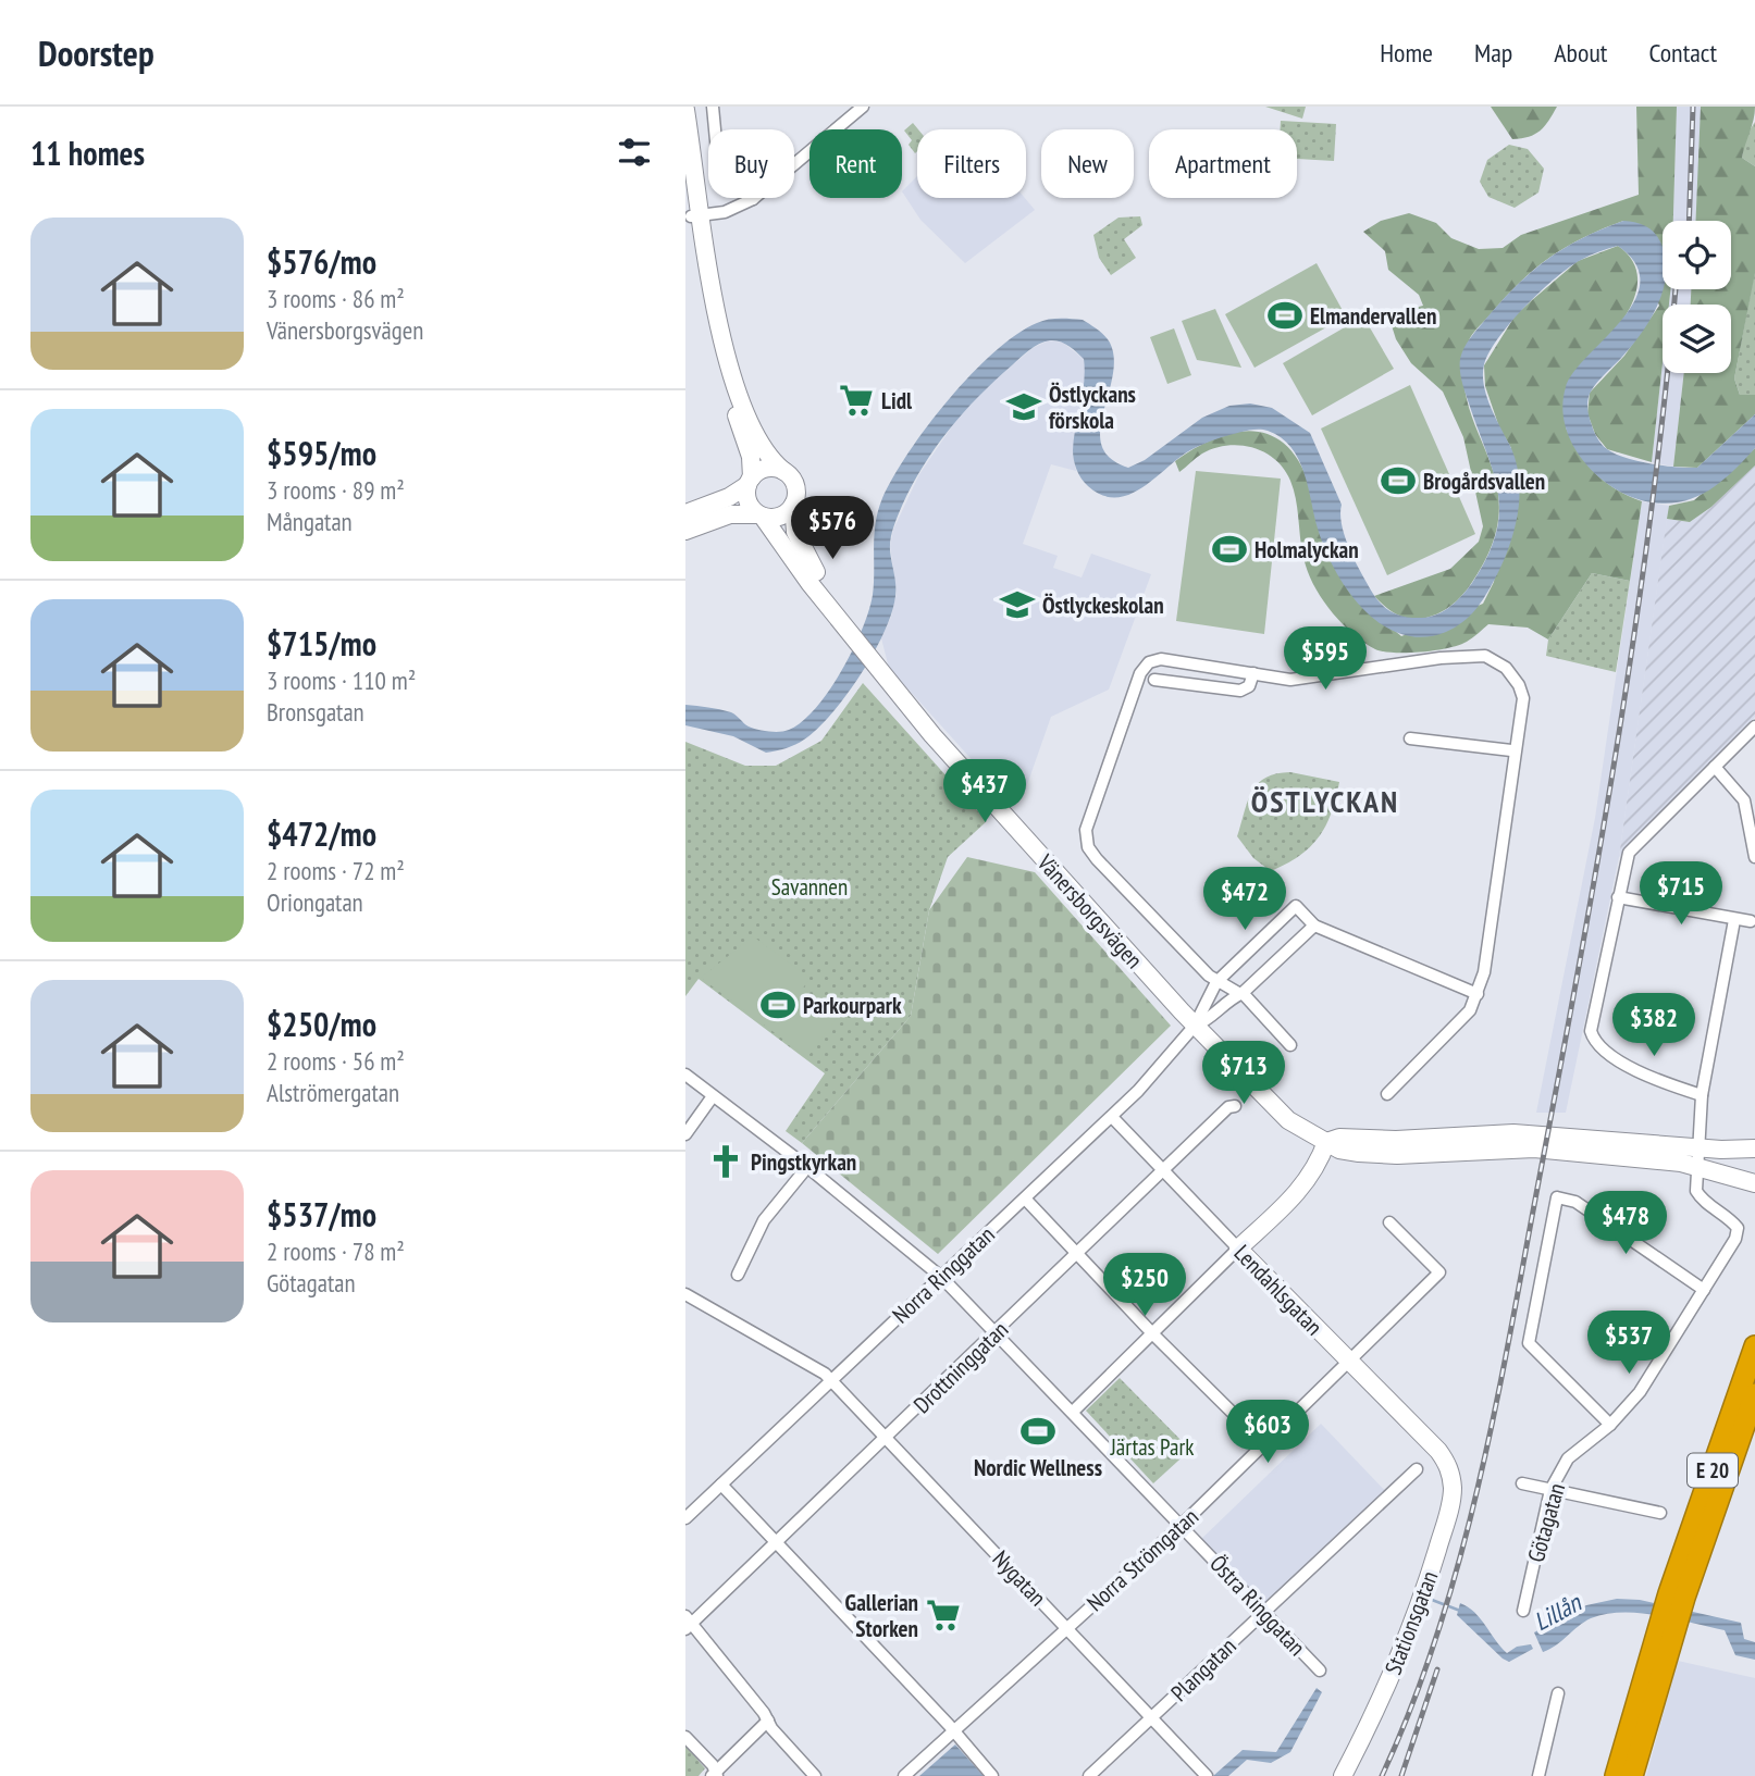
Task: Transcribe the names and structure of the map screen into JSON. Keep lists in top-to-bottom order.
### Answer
{
  "streets": {
    "highway": ["E 20"],
    "main road": ["Vänersborgsvägen", "Lendahlsgatan", "Stationsgatan"],
    "street": [
      "Norra Ringgatan",
      "Drottninggatan",
      "Götagatan",
      "Norra Strömgatan",
      "Nygatan",
      "Östra Ringgatan",
      "Plangatan"
    ]
  },
  "crossings": [
    ["Vänersborgsvägen", "Norra Ringgatan"],
    ["Vänersborgsvägen", "Götagatan"],
    ["Norra Ringgatan", "Lendahlsgatan"],
    ["Norra Ringgatan", "Nygatan"],
    ["Norra Ringgatan", "Östra Ringgatan"],
    ["Lendahlsgatan", "Drottninggatan"],
    ["Lendahlsgatan", "Norra Strömgatan"],
    ["Lendahlsgatan", "Stationsgatan"],
    ["Drottninggatan", "Nygatan"],
    ["Drottninggatan", "Östra Ringgatan"],
    ["Norra Strömgatan", "Nygatan"],
    ["Norra Strömgatan", "Östra Ringgatan"],
    ["Nygatan", "Plangatan"],
    ["Östra Ringgatan", "Plangatan"]
  ],
  "districts": ["ÖSTLYCKAN"],
  "water": ["Lillån"],
  "parks": ["Savannen", "Järtas Park"],
  "places": {
    "sports": [
      "Elmandervallen",
      "Brogårdsvallen",
      "Holmalyckan",
      "Parkourpark",
      "Nordic Wellness"
    ],
    "supermarket": ["Lidl", "Gallerian Storken"],
    "school or university": ["Östlyckans förskola", "Östlyckeskolan"],
    "church": ["Pingstkyrkan"]
  },
  "page": {
    "header": "Doorstep",
    "nav": [
      "Home",
      "Map",
      "About",
      "Contact"
    ],
    "heading": "11 homes",
    "chip": [
      "Buy",
      "Rent",
      "Filters",
      "New",
      "Apartment"
    ],
    "list": [
      {
        "name": "$576/mo",
        "note": "3 rooms · 86 m² · Vänersborgsvägen"
      },
      {
        "name": "$595/mo",
        "note": "3 rooms · 89 m² · Mångatan"
      },
      {
        "name": "$715/mo",
        "note": "3 rooms · 110 m² · Bronsgatan"
      },
      {
        "name": "$472/mo",
        "note": "2 rooms · 72 m² · Oriongatan"
      },
      {
        "name": "$250/mo",
        "note": "2 rooms · 56 m² · Alströmergatan"
      },
      {
        "name": "$537/mo",
        "note": "2 rooms · 78 m² · Götagatan"
      }
    ],
    "price": [
      "$576",
      "$595",
      "$437",
      "$715",
      "$472",
      "$382",
      "$713",
      "$478",
      "$250",
      "$537",
      "$603"
    ]
  }
}
